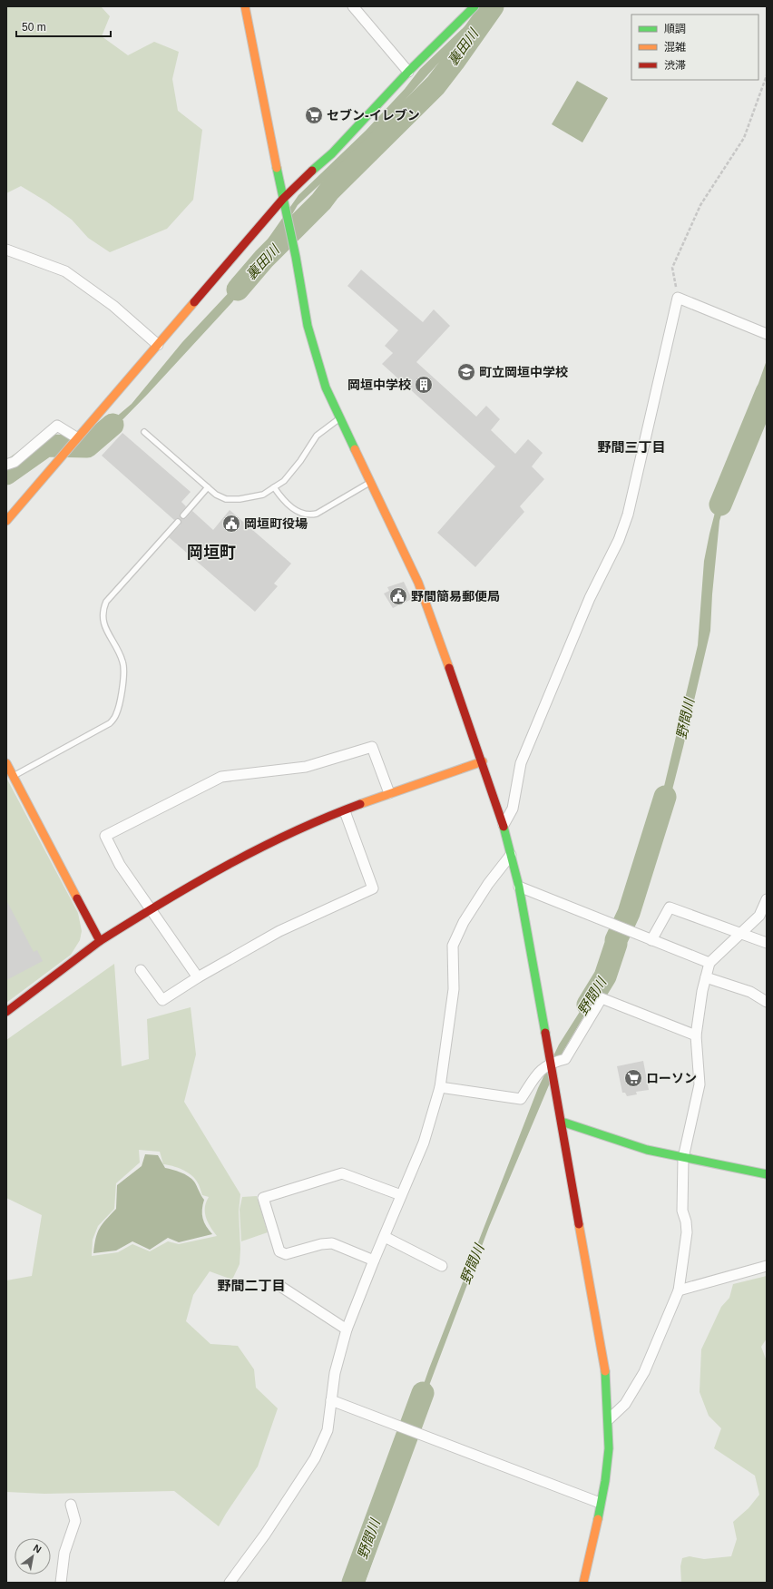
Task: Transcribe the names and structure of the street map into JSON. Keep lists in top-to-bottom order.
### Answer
{
  "districts": ["野間三丁目", "岡垣町", "野間二丁目"],
  "water": ["裏田川", "野間川"],
  "places": {
    "supermarket": ["セブン-イレブン", "ローソン"],
    "school or university": ["町立岡垣中学校"],
    "building": ["岡垣中学校"],
    "public building": ["岡垣町役場", "野間簡易郵便局"]
  },
  "legend": ["順調", "混雑", "渋滞"],
  "scale_bar": "50 m",
  "north": "top right"
}
